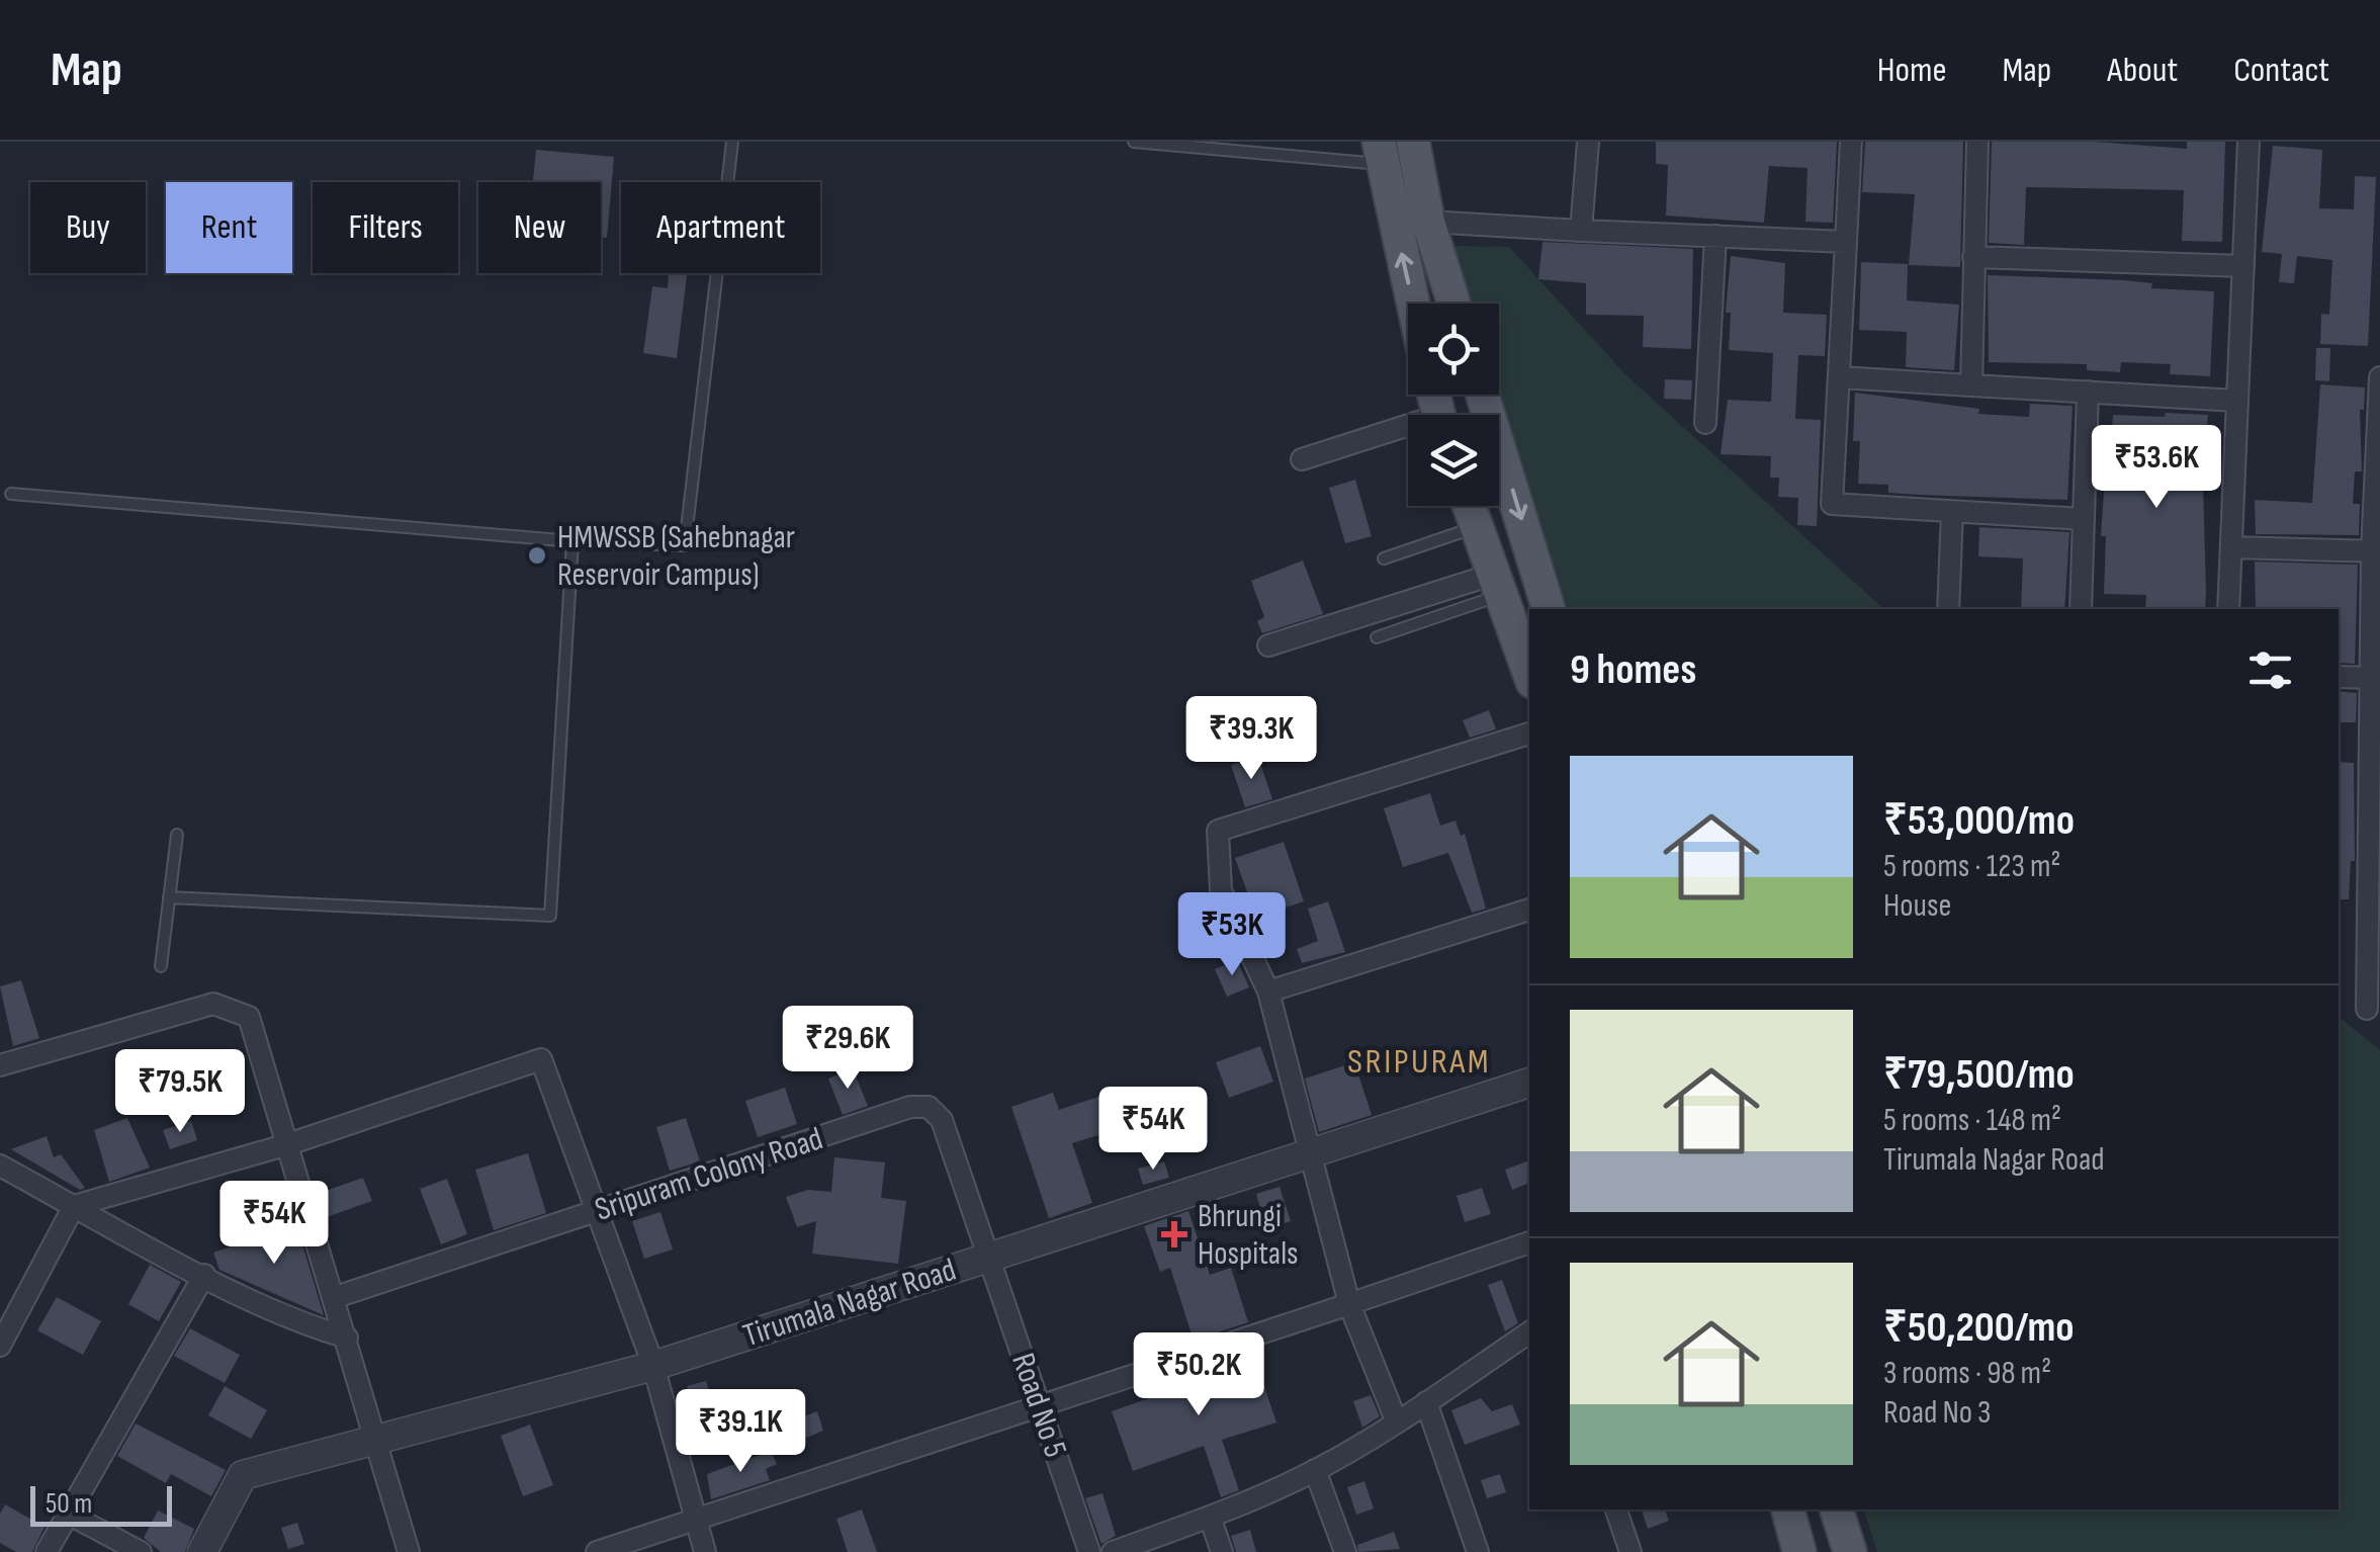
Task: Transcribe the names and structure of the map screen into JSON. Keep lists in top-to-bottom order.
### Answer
{
  "streets": {
    "street": ["Sripuram Colony Road", "Tirumala Nagar Road", "Road No 5"]
  },
  "crossings": [
    ["Sripuram Colony Road", "Tirumala Nagar Road"],
    ["Sripuram Colony Road", "Road No 5"],
    ["Tirumala Nagar Road", "Road No 5"]
  ],
  "districts": ["SRIPURAM"],
  "places": {
    "other": ["HMWSSB (Sahebnagar Reservoir Campus)"],
    "health": ["Bhrungi Hospitals"]
  },
  "scale_bar": "50 m",
  "page": {
    "header": "Map",
    "nav": [
      "Home",
      "Map",
      "About",
      "Contact"
    ],
    "chip": [
      "Buy",
      "Rent",
      "Filters",
      "New",
      "Apartment"
    ],
    "price": [
      "₹53.6K",
      "₹39.3K",
      "₹53K",
      "₹29.6K",
      "₹79.5K",
      "₹54K",
      "₹54K",
      "₹50.2K",
      "₹39.1K"
    ],
    "heading": "9 homes",
    "list": [
      {
        "name": "₹53,000/mo",
        "note": "5 rooms · 123 m² · House"
      },
      {
        "name": "₹79,500/mo",
        "note": "5 rooms · 148 m² · Tirumala Nagar Road"
      },
      {
        "name": "₹50,200/mo",
        "note": "3 rooms · 98 m² · Road No 3"
      }
    ],
    "scale": "50 m"
  }
}
